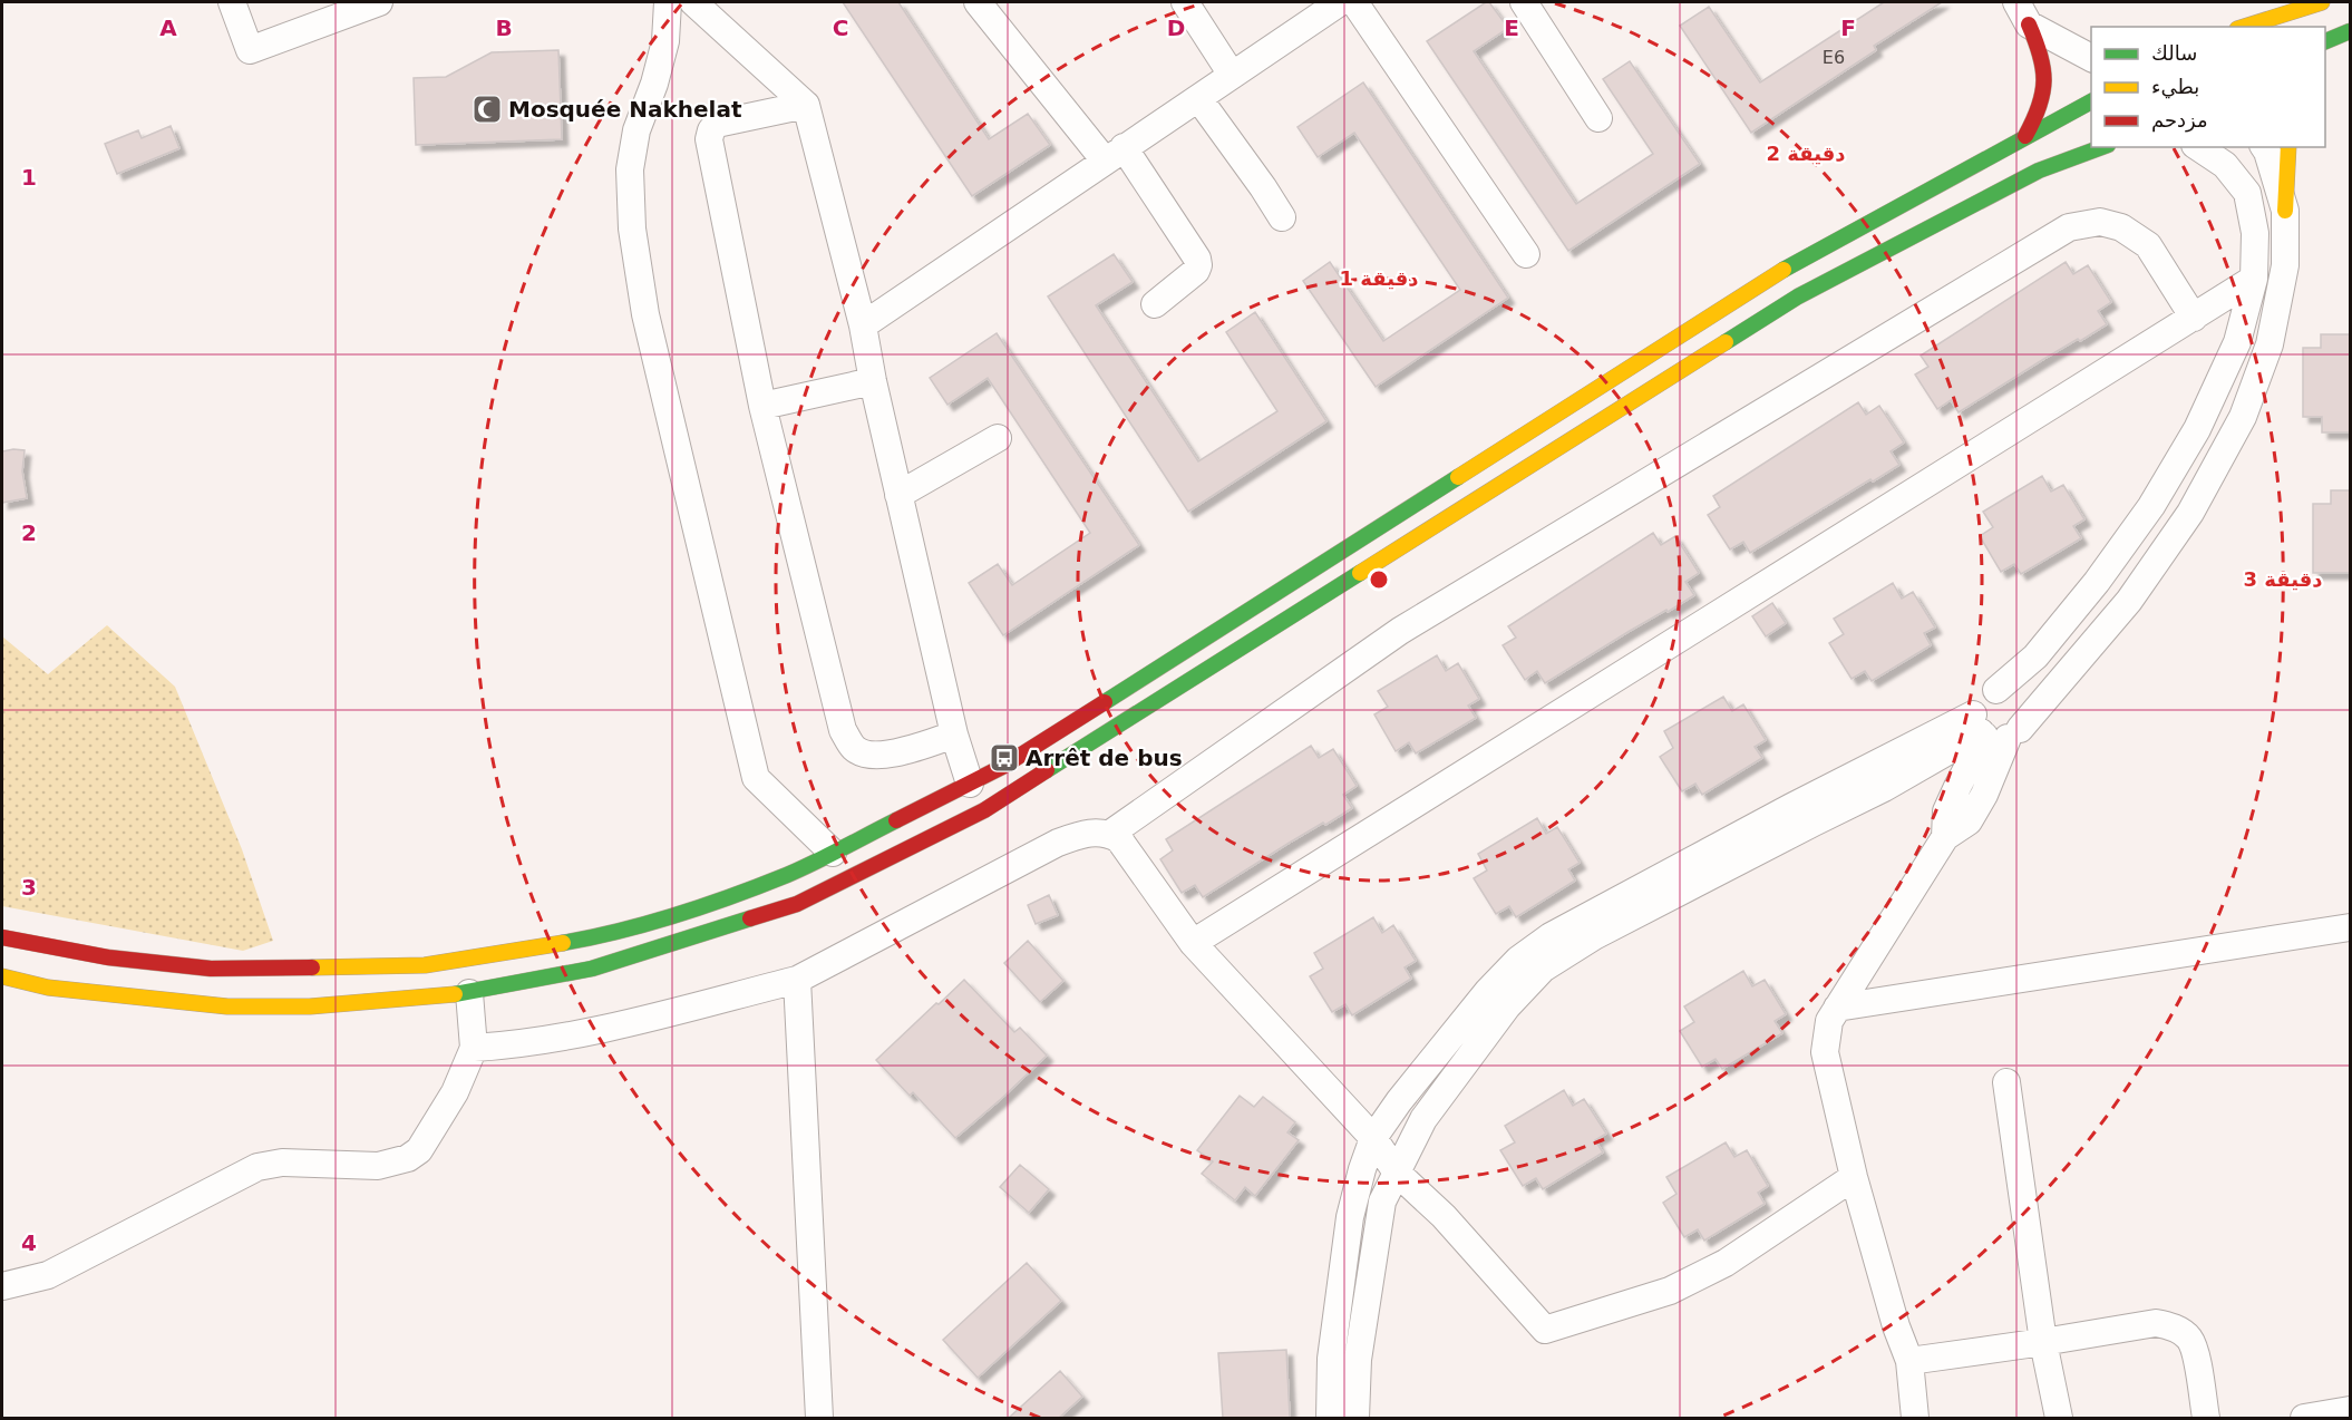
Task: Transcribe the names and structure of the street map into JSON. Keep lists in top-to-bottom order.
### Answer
{
  "places": {
    "mosque": ["Mosquée Nakhelat"],
    "bus stop": ["Arrêt de bus"]
  },
  "house_numbers": ["E6"],
  "legend": ["سالك", "بطيء", "مزدحم"],
  "grid": {
    "columns": [
      "A",
      "B",
      "C",
      "D",
      "E",
      "F"
    ],
    "rows": [
      "1",
      "2",
      "3",
      "4"
    ]
  },
  "rings": ["2 دقيقة", "1 دقيقة", "3 دقيقة"]
}
